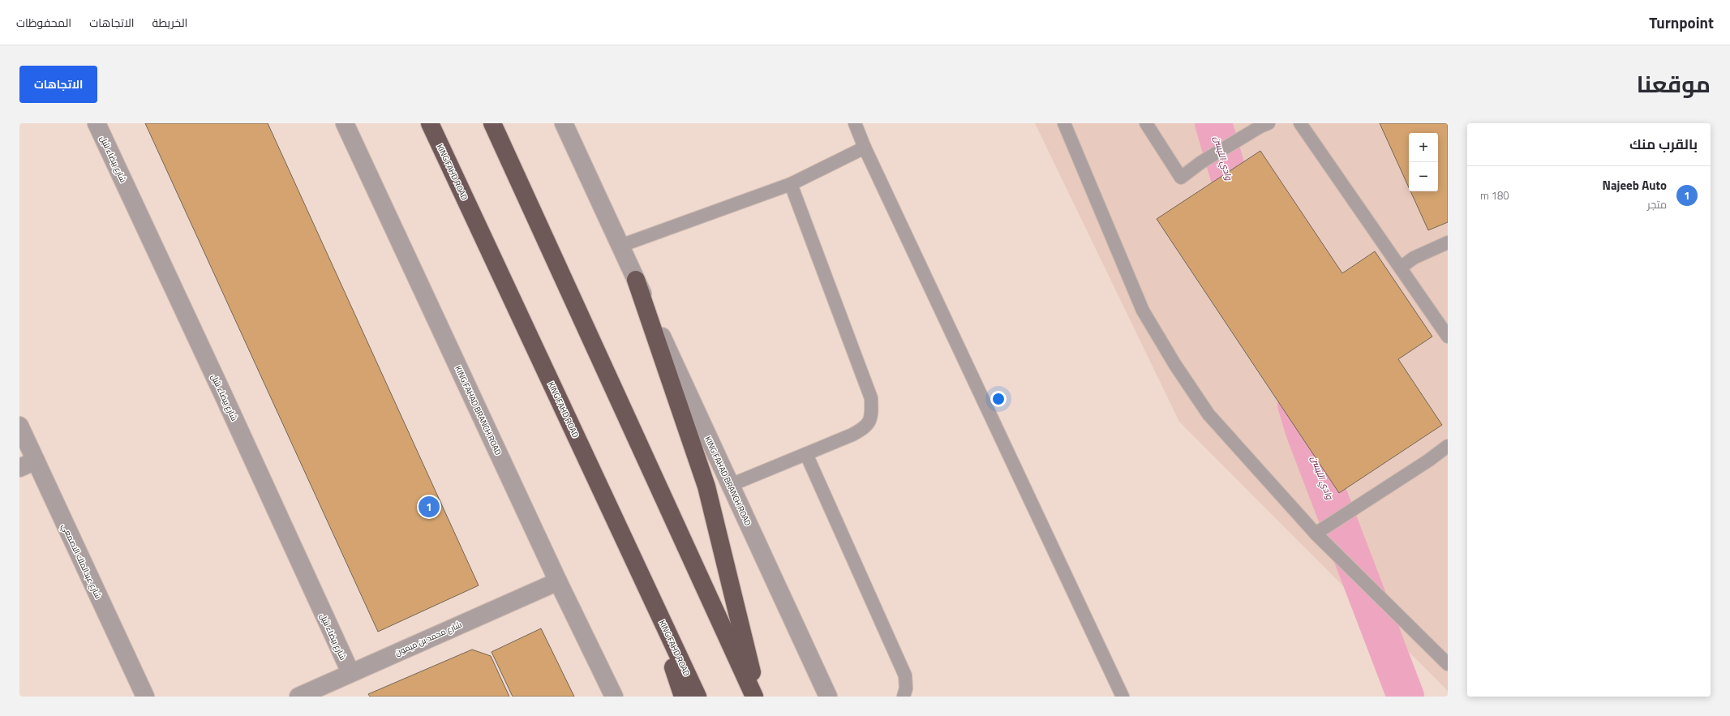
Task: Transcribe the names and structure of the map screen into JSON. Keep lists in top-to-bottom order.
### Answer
{
  "streets": {
    "highway": ["KING FAHD ROAD"],
    "street": [
      "شارع بيضاء نثيل",
      "KING FAHAD BRANCH ROAD",
      "شارع عبدالملك الاصمعي",
      "شارع محمد بن ميمون"
    ]
  },
  "crossings": [
    ["شارع بيضاء نثيل", "شارع محمد بن ميمون"],
    ["KING FAHAD BRANCH ROAD", "شارع محمد بن ميمون"]
  ],
  "water": ["وادي الليسن"],
  "page": {
    "header": "Turnpoint",
    "nav": ["الخريطة", "الاتجاهات", "المحفوظات"],
    "title": "موقعنا",
    "buttons": "الاتجاهات",
    "heading": "بالقرب منك",
    "map_buttons": ["+", "−"],
    "list": [
      {
        "mark": "1",
        "name": "Najeeb Auto",
        "note": "متجر",
        "value": "180 m"
      }
    ],
    "pins": "1"
  }
}
